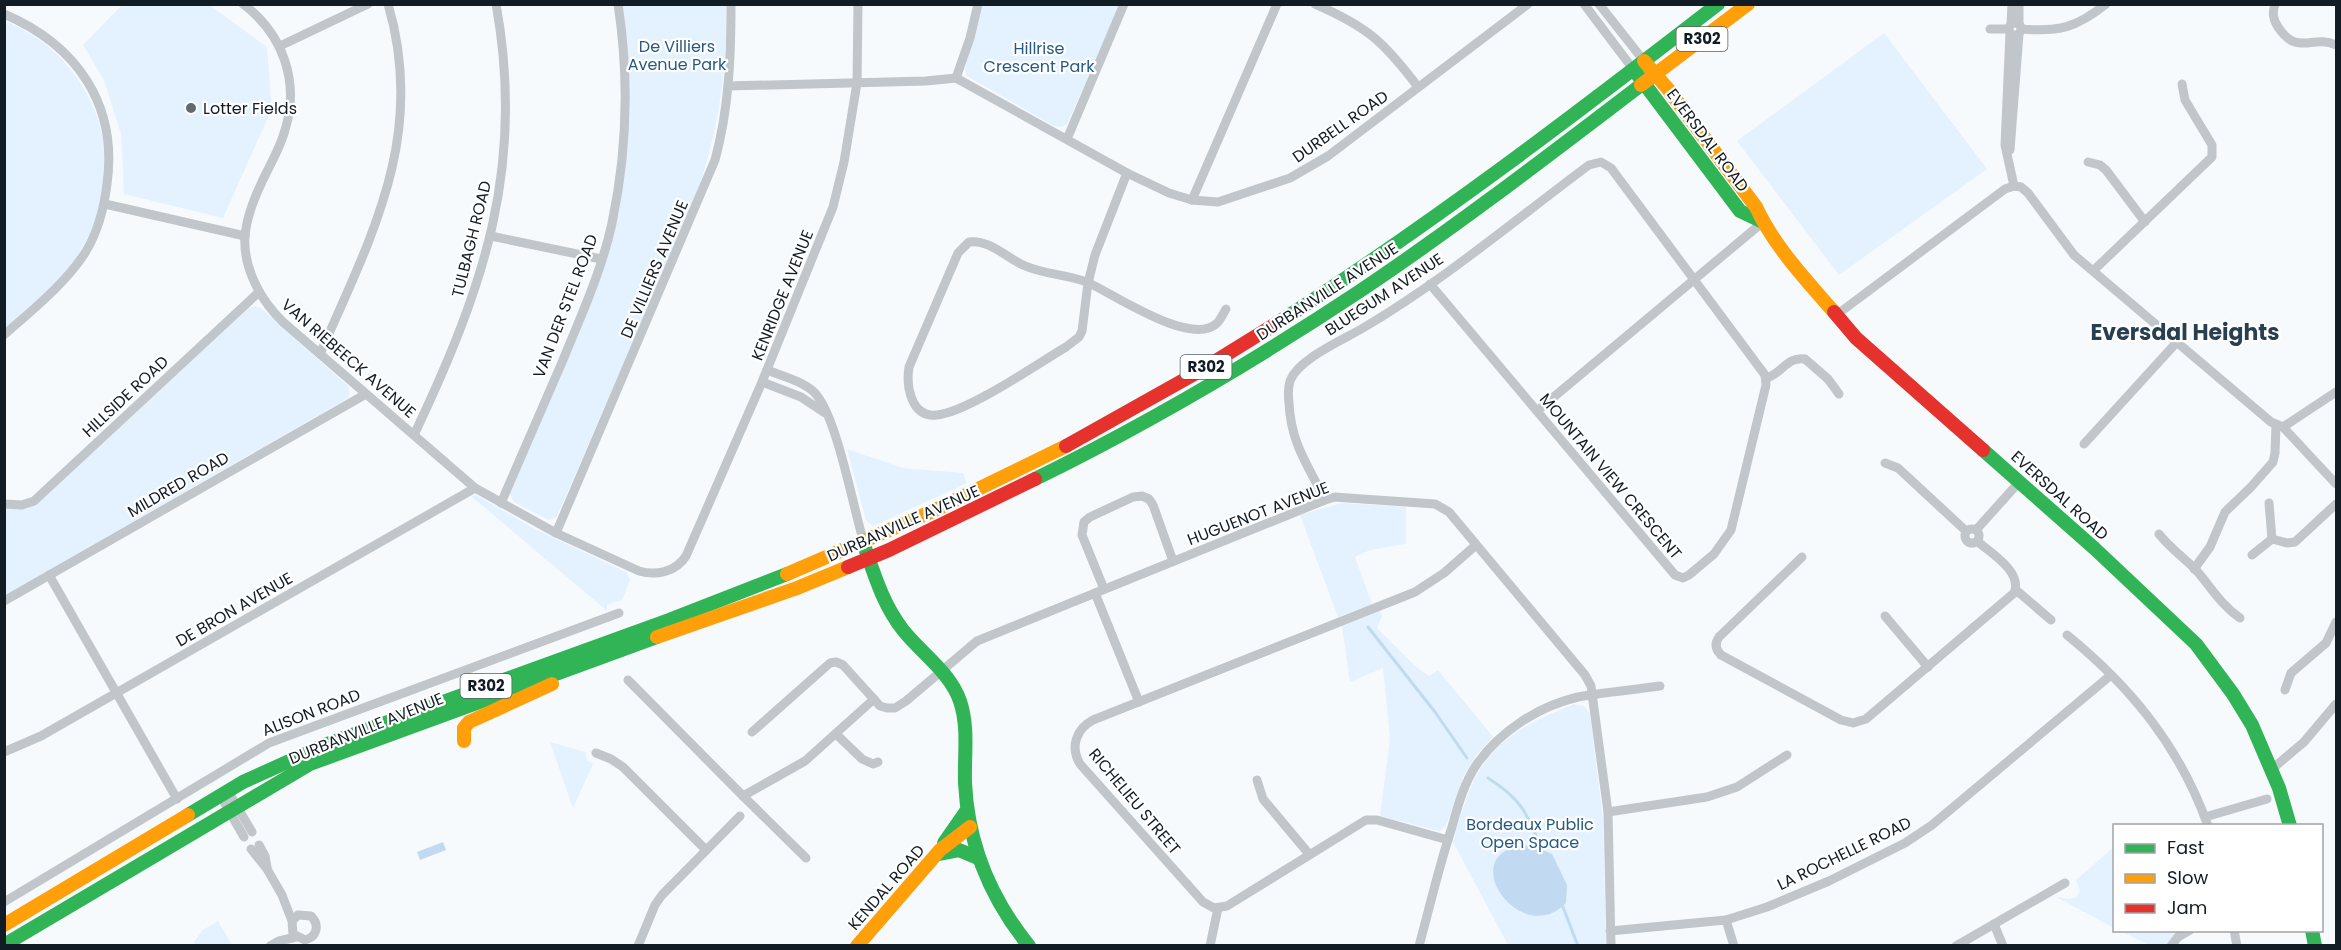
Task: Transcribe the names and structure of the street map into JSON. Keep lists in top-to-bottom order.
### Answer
{
  "streets": {
    "main road": [
      "R302",
      "EVERSDAL ROAD",
      "DURBANVILLE AVENUE",
      "KENDAL ROAD"
    ],
    "street": [
      "DURBELL ROAD",
      "TULBAGH ROAD",
      "DE VILLIERS AVENUE",
      "BLUEGUM AVENUE",
      "KENRIDGE AVENUE",
      "VAN DER STEL ROAD",
      "VAN RIEBEECK AVENUE",
      "HILLSIDE ROAD",
      "MOUNTAIN VIEW CRESCENT",
      "MILDRED ROAD",
      "HUGUENOT AVENUE",
      "DE BRON AVENUE",
      "ALISON ROAD",
      "RICHELIEU STREET",
      "LA ROCHELLE ROAD"
    ]
  },
  "crossings": [
    ["EVERSDAL ROAD", "DURBANVILLE AVENUE"],
    ["TULBAGH ROAD", "VAN RIEBEECK AVENUE"],
    ["DE VILLIERS AVENUE", "VAN RIEBEECK AVENUE"],
    ["BLUEGUM AVENUE", "MOUNTAIN VIEW CRESCENT"],
    ["BLUEGUM AVENUE", "HUGUENOT AVENUE"],
    ["KENRIDGE AVENUE", "VAN RIEBEECK AVENUE"],
    ["VAN DER STEL ROAD", "VAN RIEBEECK AVENUE"],
    ["VAN RIEBEECK AVENUE", "HILLSIDE ROAD"],
    ["VAN RIEBEECK AVENUE", "MILDRED ROAD"],
    ["VAN RIEBEECK AVENUE", "DE BRON AVENUE"],
    ["HUGUENOT AVENUE", "RICHELIEU STREET"],
    ["HUGUENOT AVENUE", "LA ROCHELLE ROAD"]
  ],
  "districts": ["Eversdal Heights"],
  "parks": ["De Villiers Avenue Park", "Hillrise Crescent Park", "Bordeaux Public Open Space"],
  "places": ["Lotter Fields"],
  "legend": ["Fast", "Slow", "Jam"]
}
